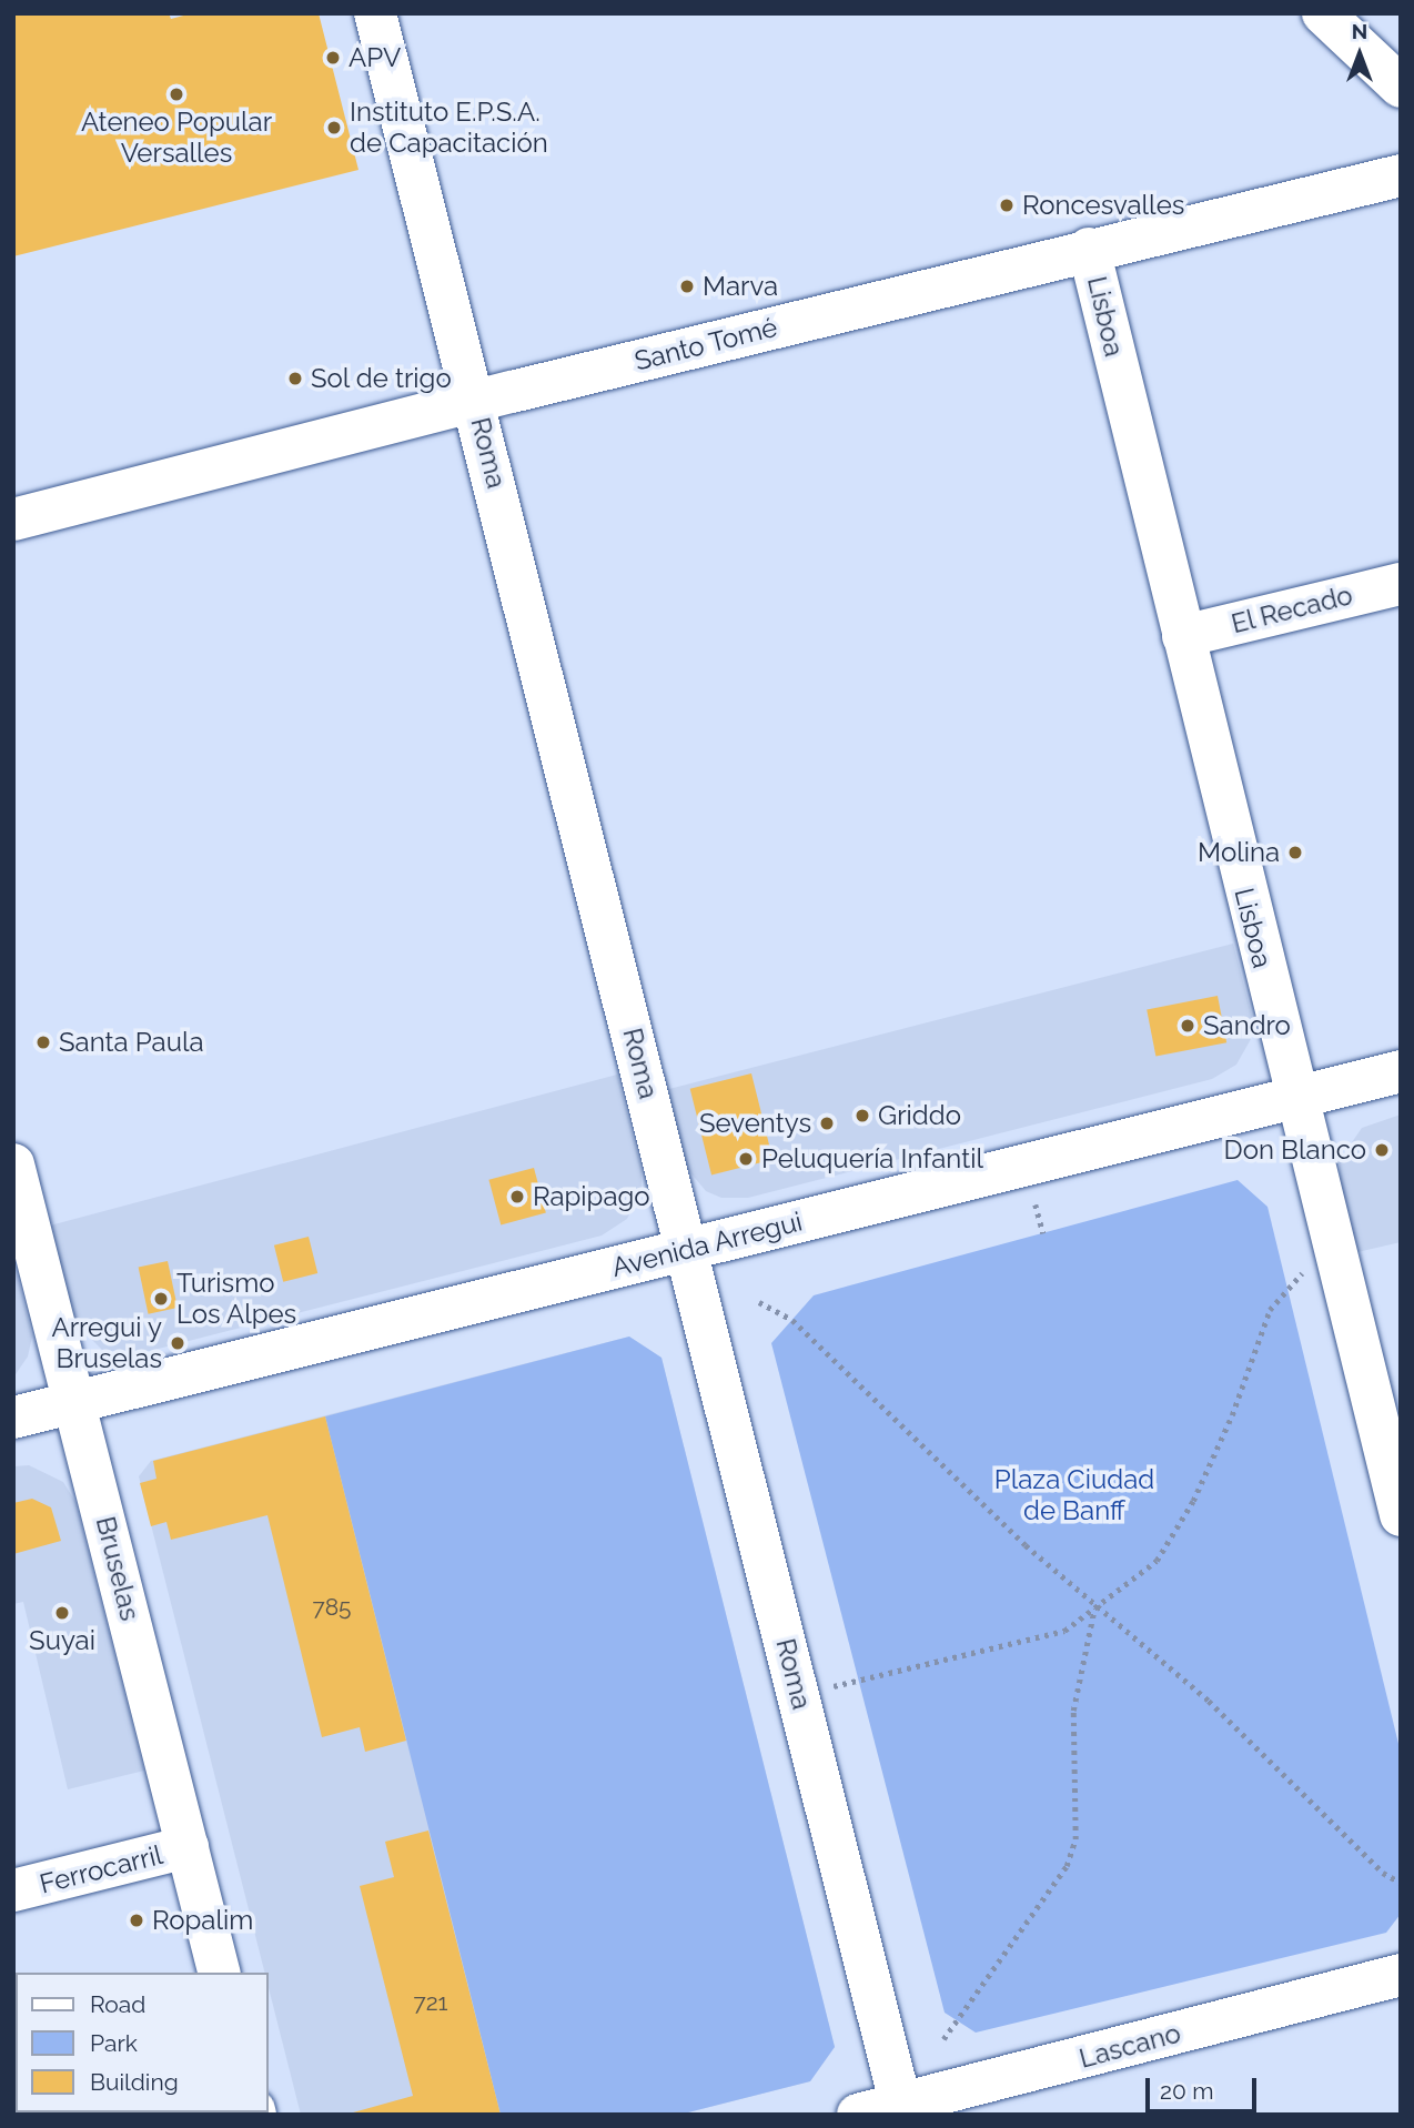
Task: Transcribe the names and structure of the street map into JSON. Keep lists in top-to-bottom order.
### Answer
{
  "streets": {
    "street": [
      "Lisboa",
      "Santo Tomé",
      "Roma",
      "El Recado",
      "Avenida Arregui",
      "Bruselas",
      "Ferrocarril",
      "Lascano"
    ]
  },
  "crossings": [
    ["Lisboa", "Santo Tomé"],
    ["Lisboa", "El Recado"],
    ["Lisboa", "Avenida Arregui"],
    ["Santo Tomé", "Roma"],
    ["Roma", "Avenida Arregui"],
    ["Roma", "Lascano"],
    ["Avenida Arregui", "Bruselas"],
    ["Bruselas", "Ferrocarril"]
  ],
  "parks": ["Plaza Ciudad de Banff"],
  "places": [
    "APV",
    "Ateneo Popular Versalles",
    "Instituto E.P.S.A. de Capacitación",
    "Roncesvalles",
    "Marva",
    "Sol de trigo",
    "Molina",
    "Sandro",
    "Santa Paula",
    "Griddo",
    "Seventys",
    "Don Blanco",
    "Peluquería Infantil",
    "Rapipago",
    "Turismo Los Alpes",
    "Arregui y Bruselas",
    "Suyai",
    "Ropalim"
  ],
  "house_numbers": ["785", "721"],
  "legend": ["Road", "Park", "Building"],
  "scale_bar": "20 m",
  "north": "top"
}
